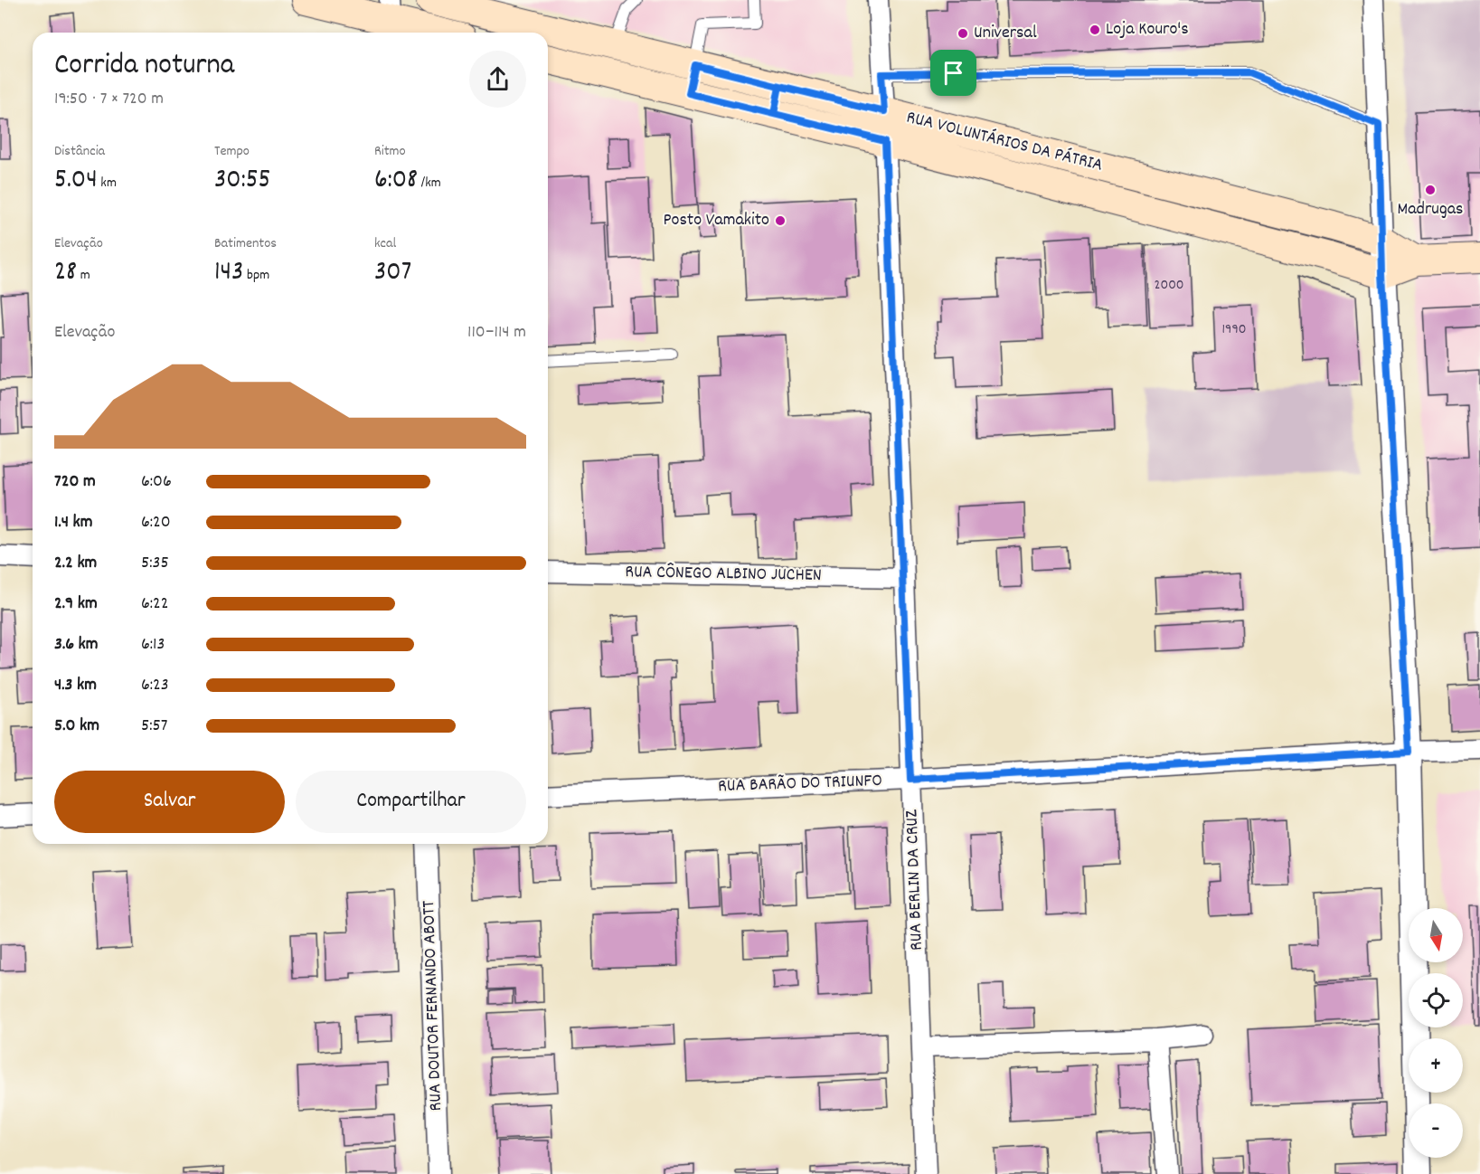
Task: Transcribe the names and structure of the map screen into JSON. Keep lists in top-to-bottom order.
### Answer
{
  "streets": {
    "main road": ["RUA VOLUNTÁRIOS DA PÁTRIA"],
    "street": [
      "RUA CÔNEGO ALBINO JUCHEN",
      "RUA BARÃO DO TRIUNFO",
      "RUA BERLIN DA CRUZ",
      "RUA DOUTOR FERNANDO ABOTT"
    ]
  },
  "crossings": [
    ["RUA VOLUNTÁRIOS DA PÁTRIA", "RUA BERLIN DA CRUZ"],
    ["RUA CÔNEGO ALBINO JUCHEN", "RUA BERLIN DA CRUZ"],
    ["RUA BARÃO DO TRIUNFO", "RUA BERLIN DA CRUZ"]
  ],
  "places": [
    "Loja Kouro's",
    "Universal",
    "Madrugas",
    "Posto Vamakito"
  ],
  "house_numbers": ["2000", "1990"],
  "north": "bottom",
  "page": {
    "heading": ["Corrida noturna", "19:50 · 7 × 720 m"],
    "stats": [
      ["Distância", "5.04 km"],
      ["Tempo", "30:55"],
      ["Ritmo", "6:08 /km"],
      ["Elevação", "28 m"],
      ["Batimentos", "143 bpm"],
      ["kcal", "307"]
    ],
    "chart": ["Elevação", "110–114 m"],
    "list": [
      {
        "name": "720 m",
        "note": "6:06"
      },
      {
        "name": "1.4 km",
        "note": "6:20"
      },
      {
        "name": "2.2 km",
        "note": "5:35"
      },
      {
        "name": "2.9 km",
        "note": "6:22"
      },
      {
        "name": "3.6 km",
        "note": "6:13"
      },
      {
        "name": "4.3 km",
        "note": "6:23"
      },
      {
        "name": "5.0 km",
        "note": "5:57"
      }
    ],
    "buttons": ["Salvar", "Compartilhar"],
    "map_buttons": ["+", "−"]
  }
}
